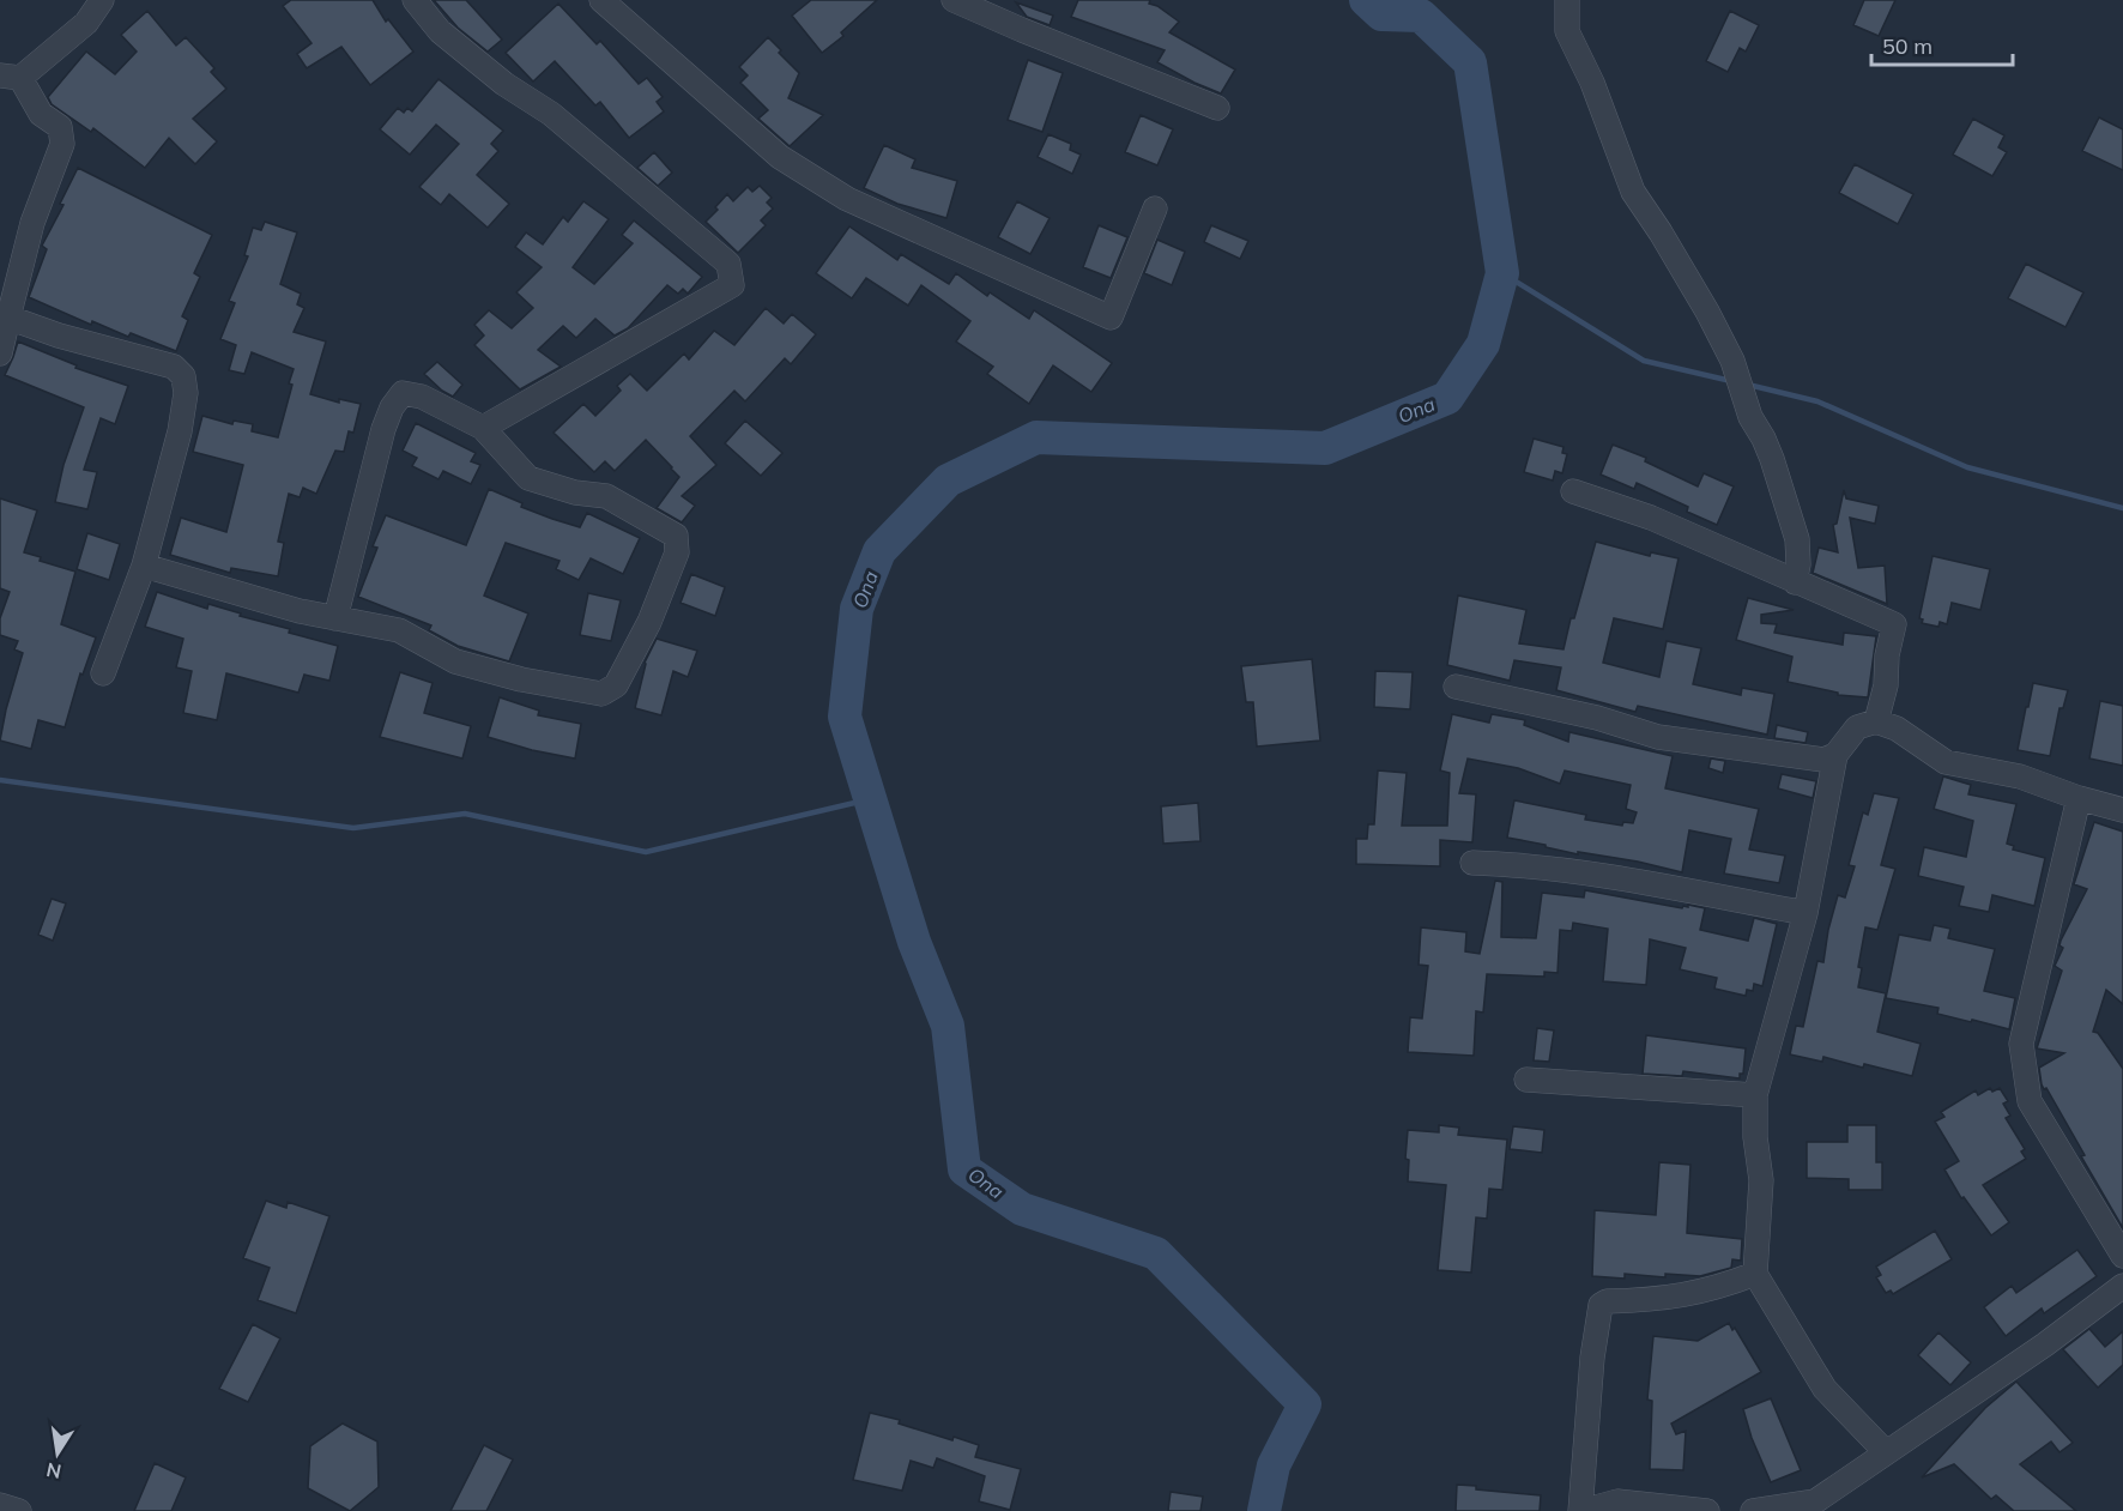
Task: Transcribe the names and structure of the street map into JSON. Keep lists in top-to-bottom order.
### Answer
{
  "water": ["Ona"],
  "scale_bar": "50 m",
  "north": "bottom"
}
